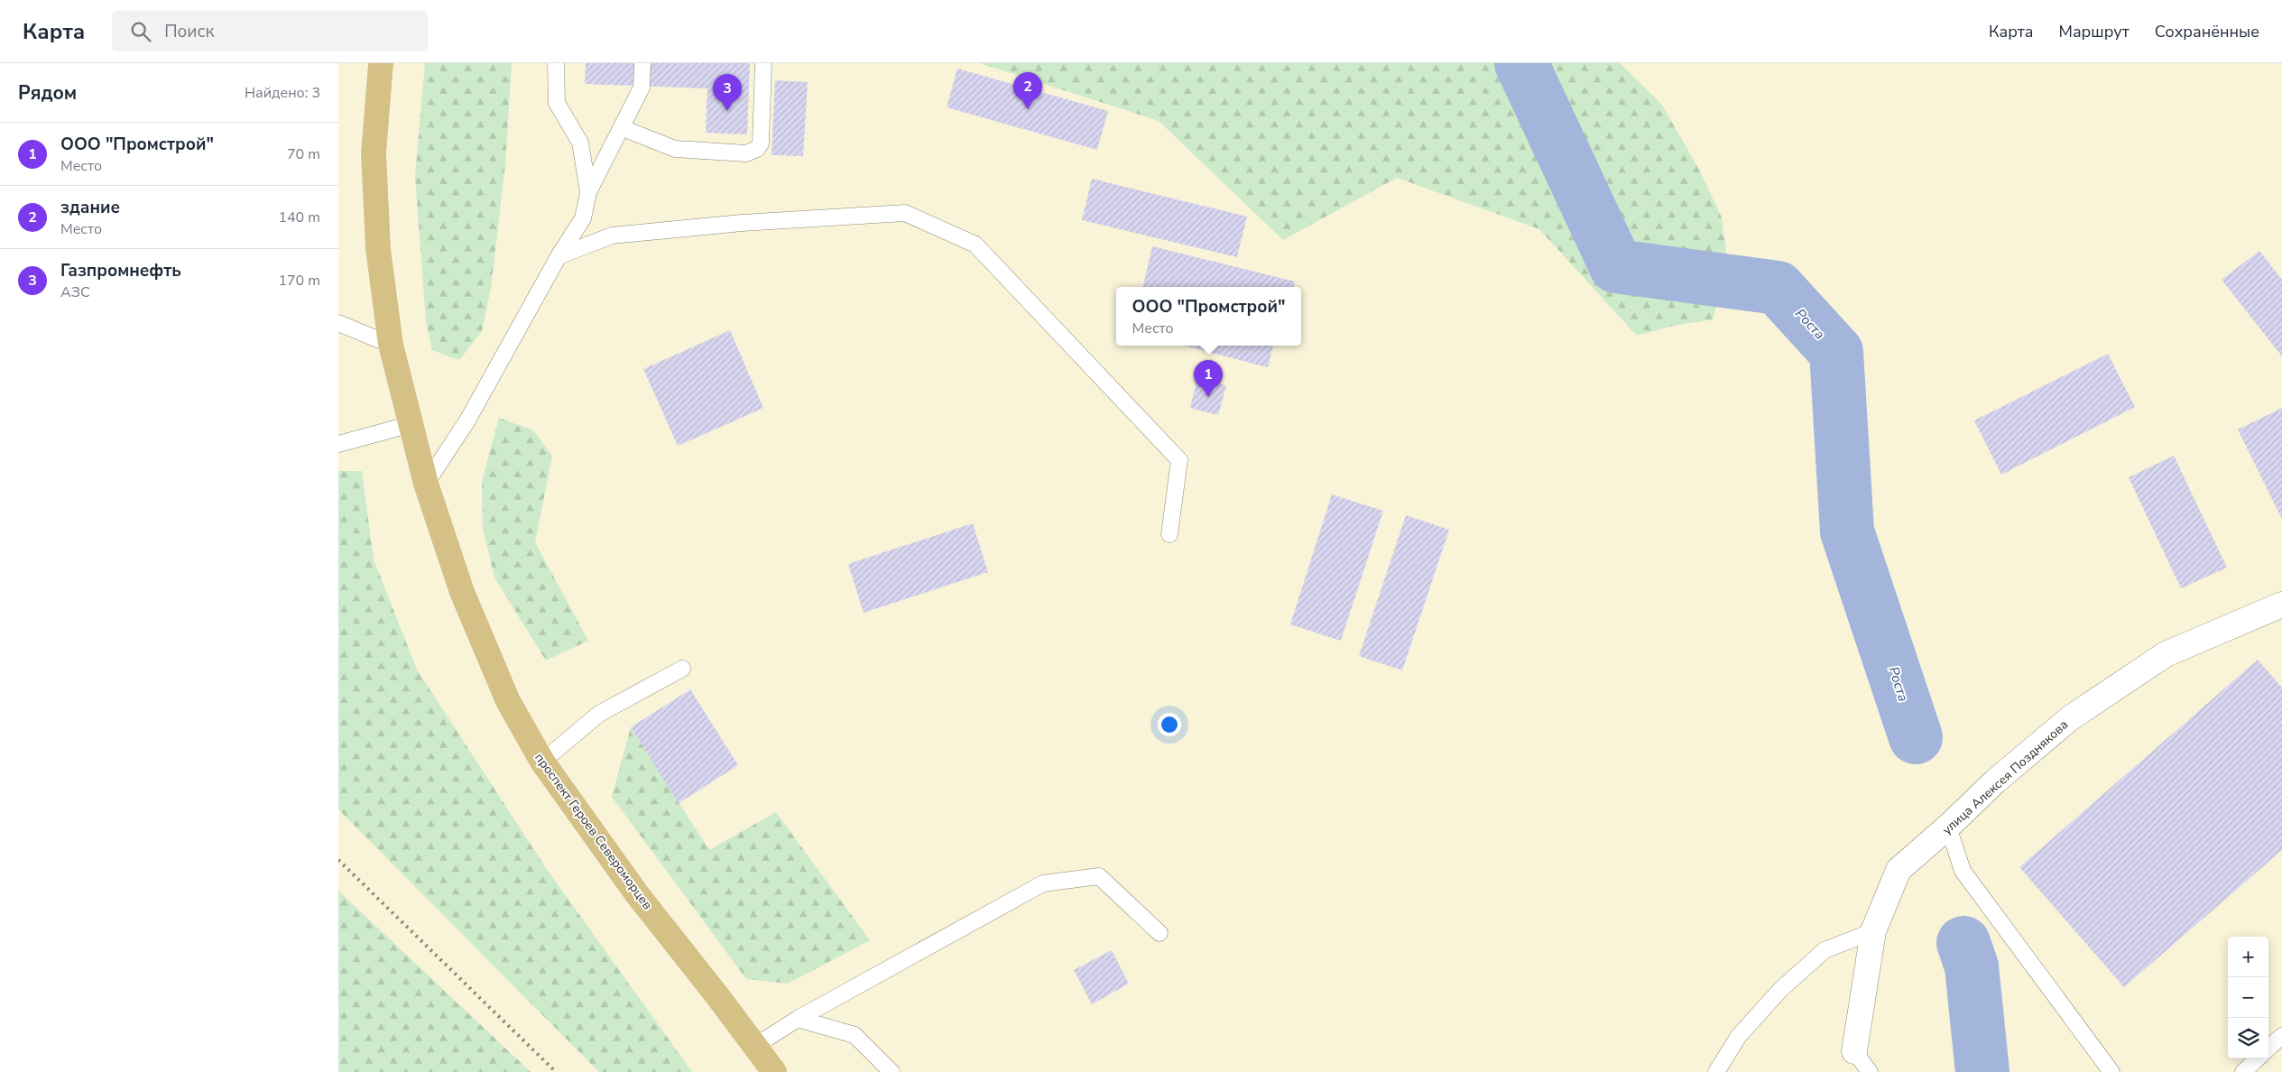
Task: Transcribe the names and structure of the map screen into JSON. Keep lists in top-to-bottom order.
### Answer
{
  "streets": {
    "main road": ["проспект Героев Североморцев"],
    "street": ["улица Алексея Позднякова"]
  },
  "water": ["Роста"],
  "page": {
    "header": "Карта",
    "search": "Поиск",
    "nav": ["Карта", "Маршрут", "Сохранённые"],
    "heading": ["Рядом", "Найдено: 3"],
    "pins": ["2", "3", "1"],
    "list": [
      {
        "mark": "1",
        "name": "ООО \"Промстрой\"",
        "note": "Место",
        "value": "70 m"
      },
      {
        "mark": "2",
        "name": "здание",
        "note": "Место",
        "value": "140 m"
      },
      {
        "mark": "3",
        "name": "Газпромнефть",
        "note": "АЗС",
        "value": "170 m"
      }
    ],
    "popup": ["ООО \"Промстрой\"", "Место"],
    "map_buttons": ["+", "−"]
  }
}
